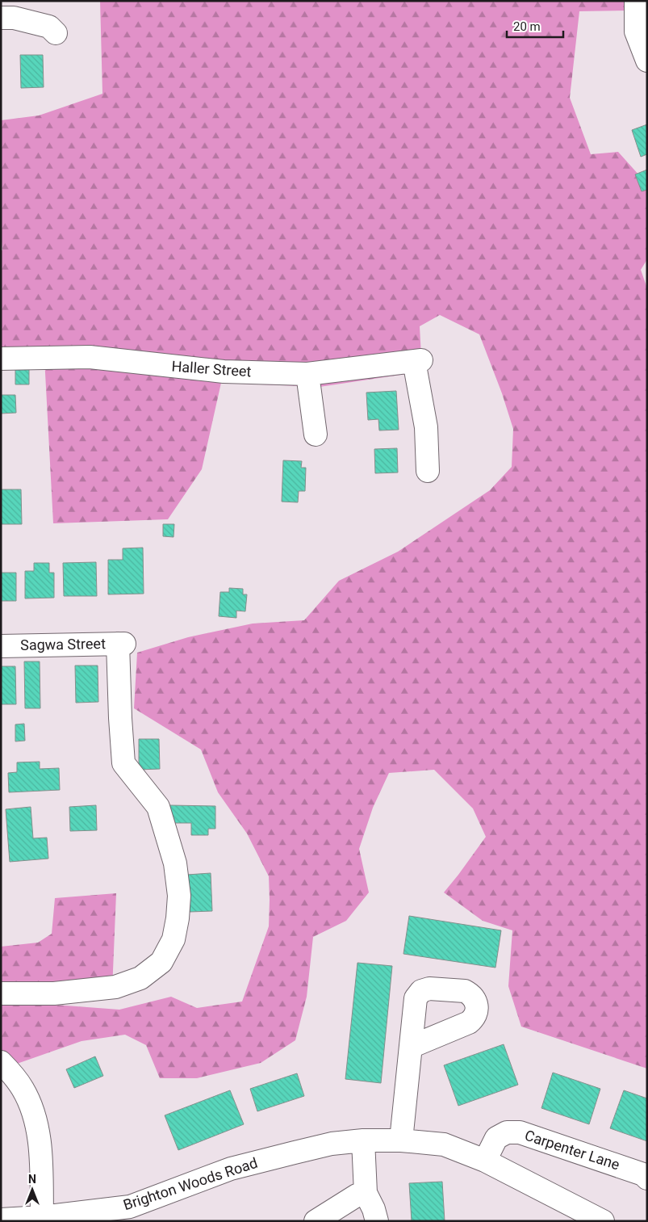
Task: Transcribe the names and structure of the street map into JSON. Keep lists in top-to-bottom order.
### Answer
{
  "streets": {
    "street": [
      "Haller Street",
      "Sagwa Street",
      "Carpenter Lane",
      "Brighton Woods Road"
    ]
  },
  "crossings": [
    ["Carpenter Lane", "Brighton Woods Road"]
  ],
  "scale_bar": "20 m",
  "north": "top"
}
